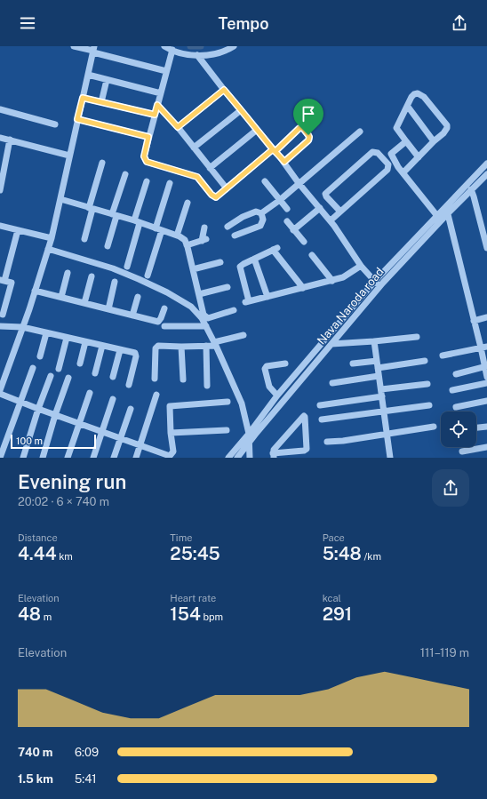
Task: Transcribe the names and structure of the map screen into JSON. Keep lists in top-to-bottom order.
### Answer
{
  "streets": {
    "street": ["Nava Naroda road"]
  },
  "scale_bar": "100 m",
  "page": {
    "header": "Tempo",
    "scale": "100 m",
    "heading": ["Evening run", "20:02 · 6 × 740 m"],
    "stats": [
      ["Distance", "4.44 km"],
      ["Time", "25:45"],
      ["Pace", "5:48 /km"],
      ["Elevation", "48 m"],
      ["Heart rate", "154 bpm"],
      ["kcal", "291"]
    ],
    "chart": ["Elevation", "111–119 m"],
    "list": [
      {
        "name": "740 m",
        "note": "6:09"
      },
      {
        "name": "1.5 km",
        "note": "5:41"
      }
    ]
  }
}
